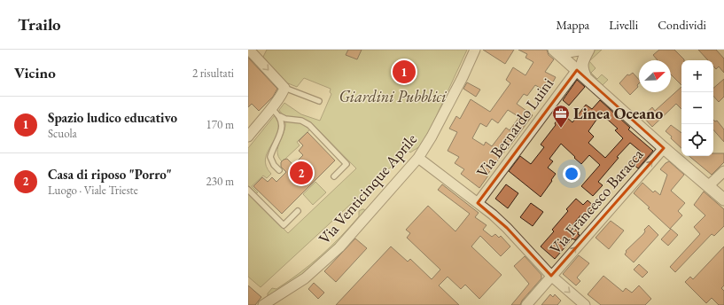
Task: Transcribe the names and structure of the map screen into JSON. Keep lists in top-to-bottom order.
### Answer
{
  "streets": {
    "street": ["Via Bernardo Luini", "Via Venticinque Aprile", "Via Francesco Baracca"]
  },
  "one_way": ["Via Francesco Baracca"],
  "parks": ["Giardini Pubblici"],
  "places": {
    "office": ["Linea Oceano"]
  },
  "north": "top right",
  "page": {
    "header": "Trailo",
    "nav": ["Mappa", "Livelli", "Condividi"],
    "heading": ["Vicino", "2 risultati"],
    "pins": ["1", "2"],
    "map_buttons": ["+", "−"],
    "list": [
      {
        "mark": "1",
        "name": "Spazio ludico educativo",
        "note": "Scuola",
        "value": "170 m"
      },
      {
        "mark": "2",
        "name": "Casa di riposo \"Porro\"",
        "note": "Luogo · Viale Trieste",
        "value": "230 m"
      }
    ]
  }
}
